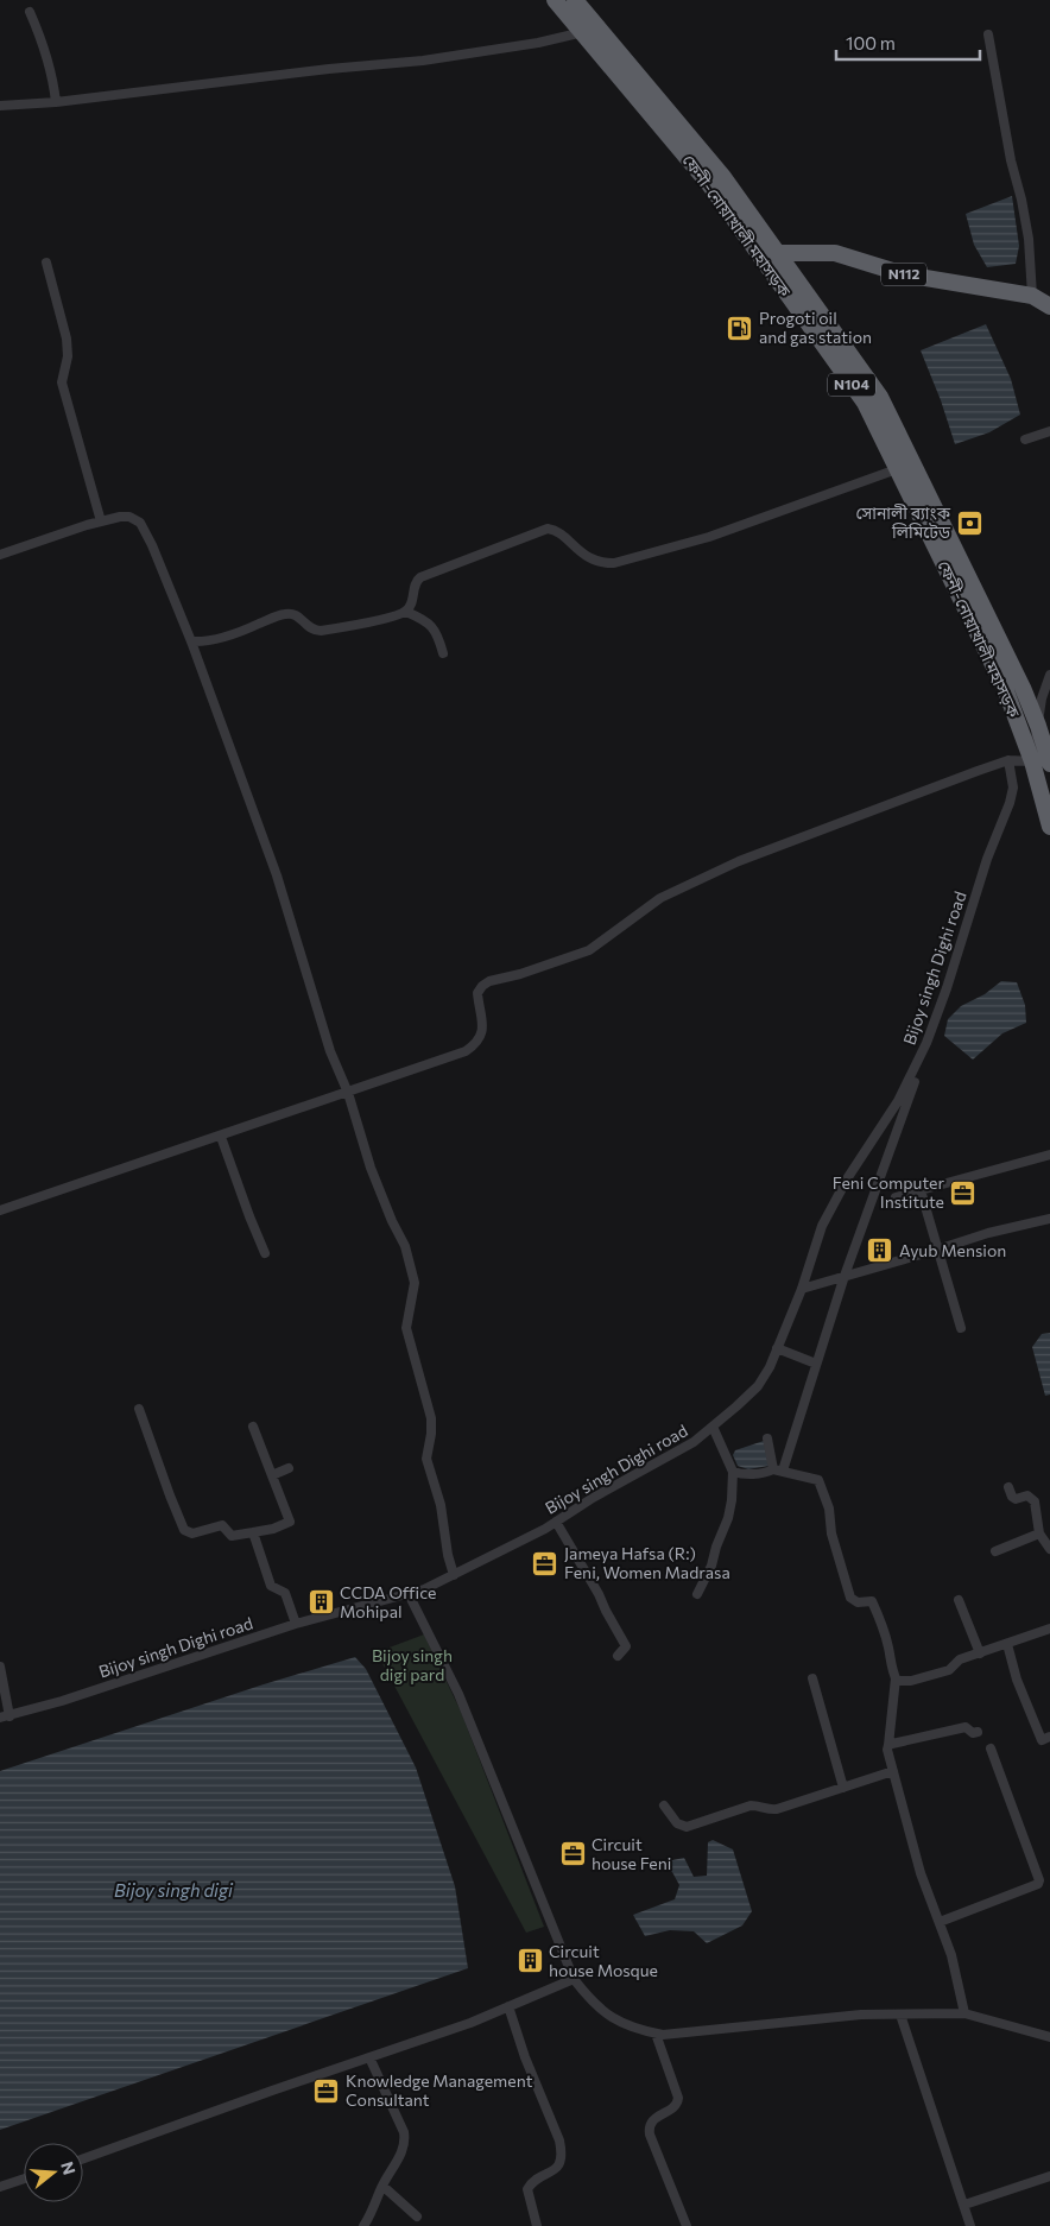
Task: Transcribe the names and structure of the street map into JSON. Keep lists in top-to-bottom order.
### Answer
{
  "streets": {
    "highway": ["ফেনী-নোয়াখালী মহাসড়ক", "N112", "N104"],
    "street": ["Bijoy singh Dighi road"]
  },
  "crossings": [
    ["ফেনী-নোয়াখালী মহাসড়ক", "N112"]
  ],
  "water": ["Bijoy singh digi"],
  "parks": ["Bijoy singh digi pard"],
  "places": {
    "fuel station": ["Progoti oil and gas station"],
    "bank": ["সোনালী ব্যাংক লিমিটেড"],
    "office": [
      "Feni Computer Institute",
      "Jameya Hafsa (R:) Feni, Women Madrasa",
      "Circuit house Feni",
      "Knowledge Management Consultant"
    ],
    "building": ["Ayub Mension", "CCDA Office Mohipal", "Circuit house Mosque"]
  },
  "scale_bar": "100 m",
  "north": "right"
}
